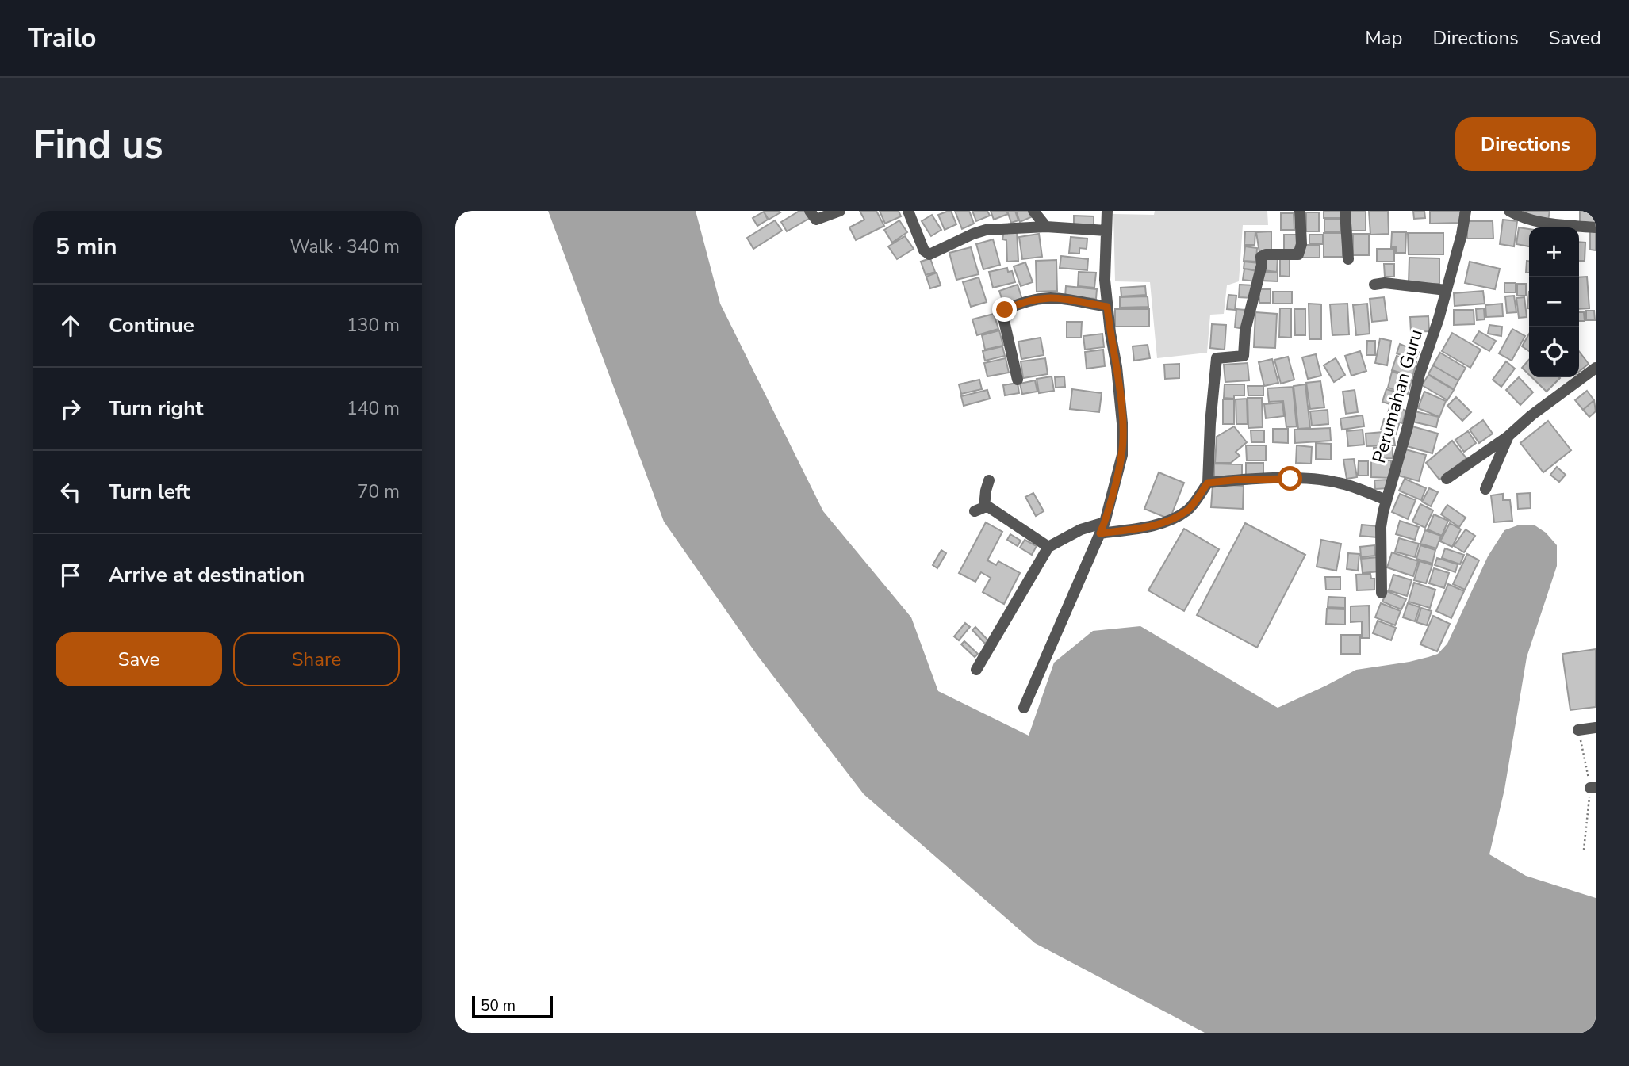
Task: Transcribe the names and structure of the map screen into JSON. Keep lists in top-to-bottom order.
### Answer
{
  "streets": {
    "street": ["Perumahan Guru"]
  },
  "scale_bar": "50 m",
  "page": {
    "header": "Trailo",
    "nav": ["Map", "Directions", "Saved"],
    "buttons": [
      "Directions",
      ["Save", "Share"]
    ],
    "title": "Find us",
    "heading": ["5 min", "Walk · 340 m"],
    "map_buttons": ["+", "−"],
    "list": [
      ["Continue", "130 m"],
      ["Turn right", "140 m"],
      ["Turn left", "70 m"],
      "Arrive at destination"
    ],
    "scale": "50 m"
  }
}
